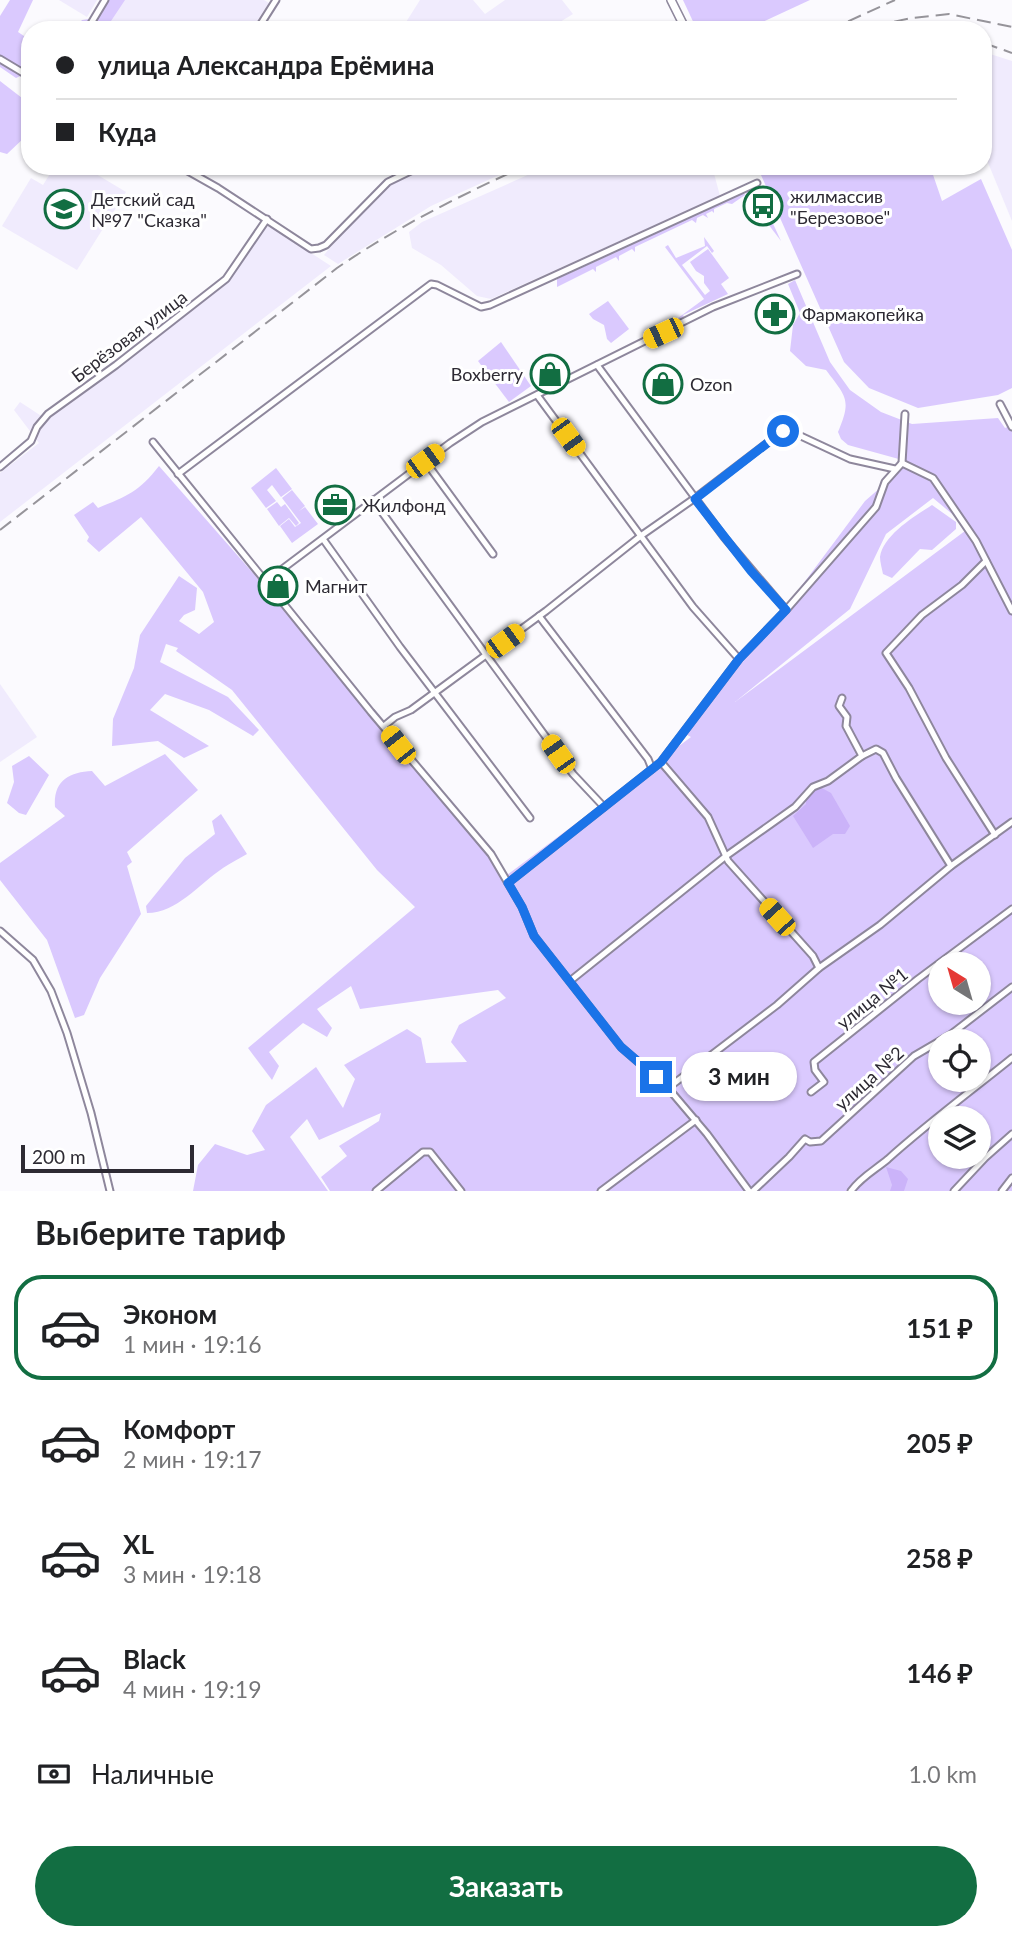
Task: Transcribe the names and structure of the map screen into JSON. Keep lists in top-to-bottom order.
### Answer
{
  "streets": {
    "street": ["Берёзовая улица", "улица №1", "улица №2"]
  },
  "places": {
    "bus stop": ["жилмассив \"Березовое\""],
    "school or university": ["Детский сад №97 \"Сказка\""],
    "pharmacy": ["Фармакопейка"],
    "shop": ["Boxberry", "Ozon", "Магнит"],
    "office": ["Жилфонд"]
  },
  "scale_bar": "200 m",
  "north": "top left",
  "page": {
    "banner": ["улица Александра Ерёмина", "Куда"],
    "bubble": "3 мин",
    "scale": "200 m",
    "heading": "Выберите тариф",
    "list": [
      {
        "name": "Эконом",
        "note": "1 мин · 19:16",
        "value": "151 ₽"
      },
      {
        "name": "Комфорт",
        "note": "2 мин · 19:17",
        "value": "205 ₽"
      },
      {
        "name": "XL",
        "note": "3 мин · 19:18",
        "value": "258 ₽"
      },
      {
        "name": "Black",
        "note": "4 мин · 19:19",
        "value": "146 ₽"
      }
    ],
    "pay": ["Наличные", "1.0 km"],
    "buttons": "Заказать"
  }
}
